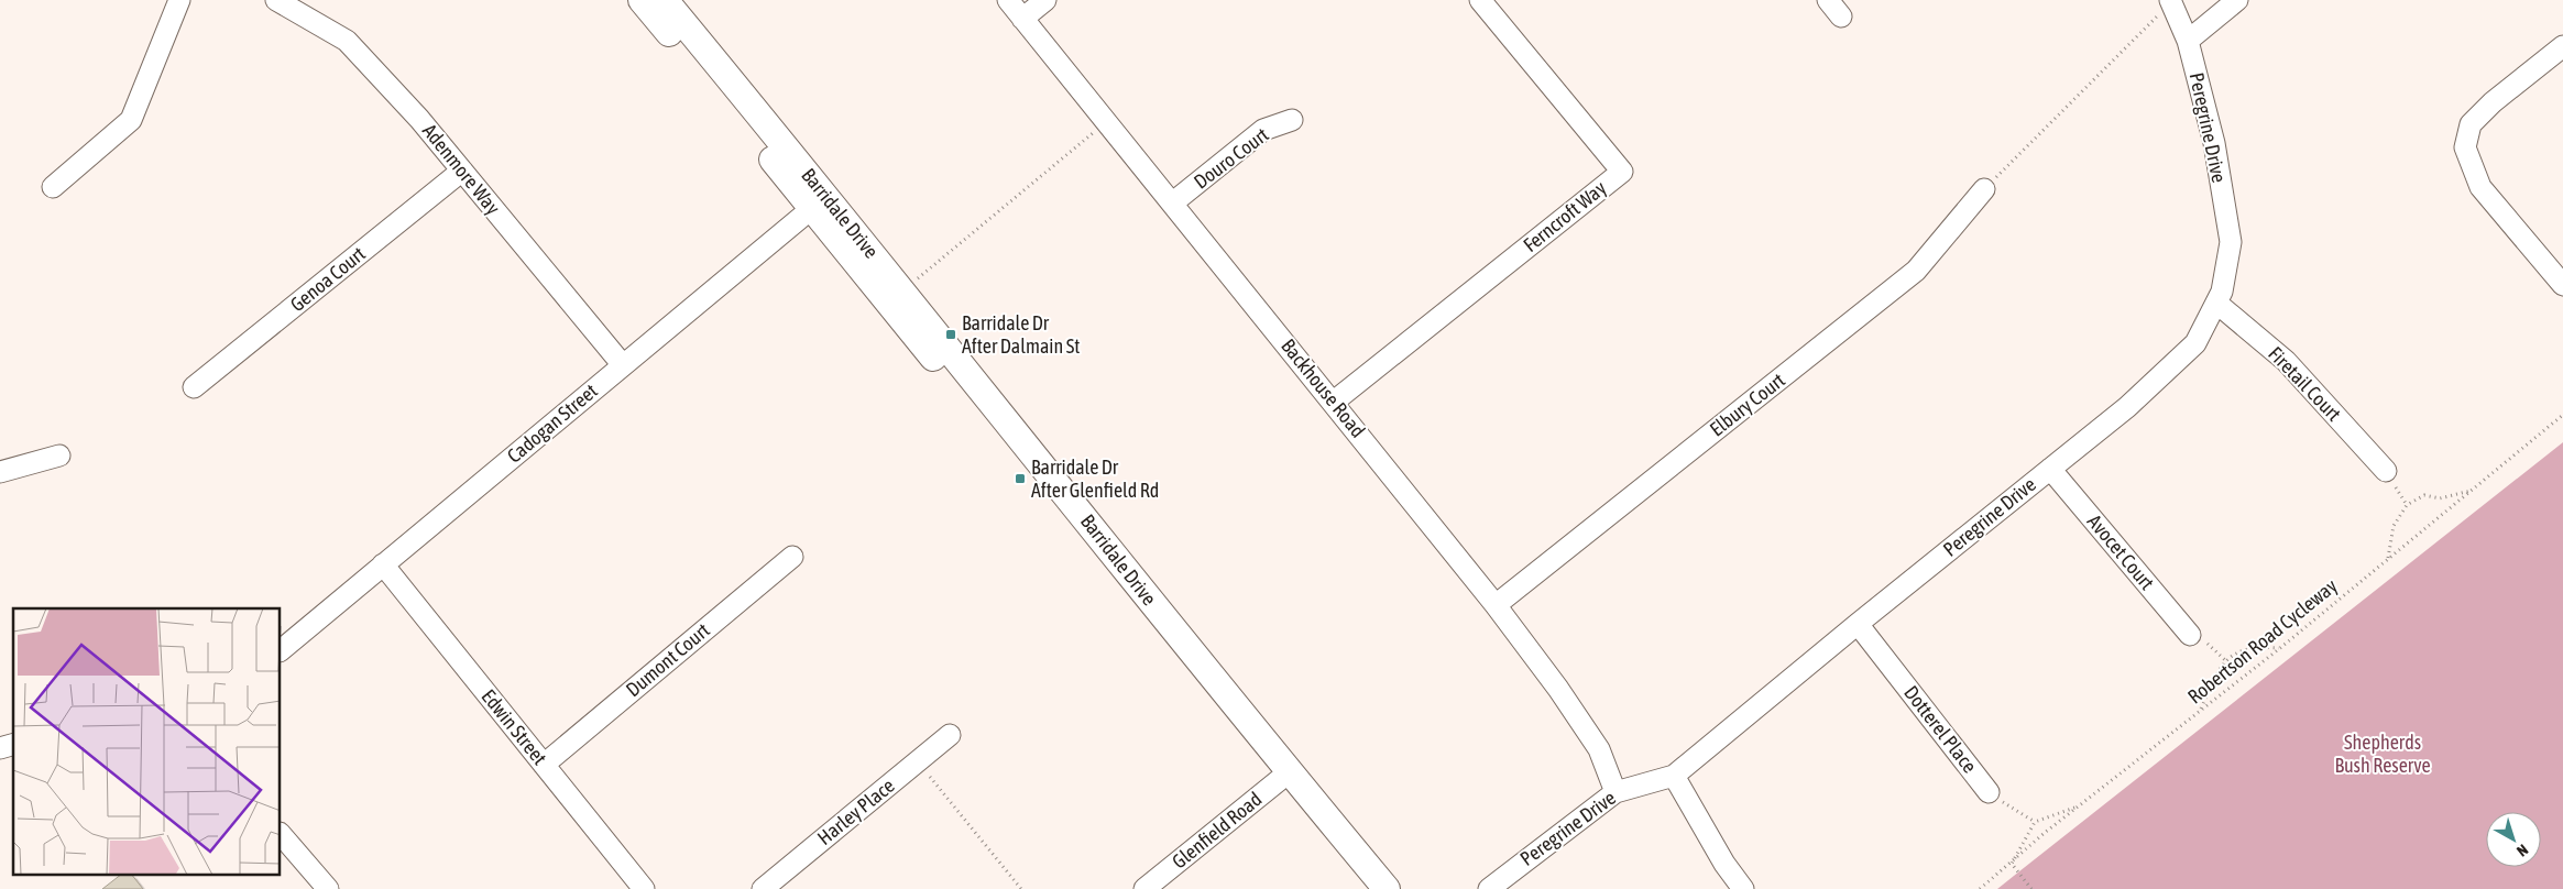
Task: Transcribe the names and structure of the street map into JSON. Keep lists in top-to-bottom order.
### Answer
{
  "streets": {
    "street": [
      "Peregrine Drive",
      "Douro Court",
      "Adenmore Way",
      "Barridale Drive",
      "Ferncroft Way",
      "Genoa Court",
      "Firetail Court",
      "Backhouse Road",
      "Elbury Court",
      "Cadogan Street",
      "Avocet Court",
      "Dumont Court",
      "Edwin Street",
      "Dotterel Place",
      "Harley Place",
      "Glenfield Road"
    ],
    "path": ["Robertson Road Cycleway"]
  },
  "crossings": [
    ["Peregrine Drive", "Firetail Court"],
    ["Peregrine Drive", "Backhouse Road"],
    ["Peregrine Drive", "Avocet Court"],
    ["Peregrine Drive", "Dotterel Place"],
    ["Douro Court", "Backhouse Road"],
    ["Adenmore Way", "Genoa Court"],
    ["Adenmore Way", "Cadogan Street"],
    ["Barridale Drive", "Cadogan Street"],
    ["Barridale Drive", "Glenfield Road"],
    ["Ferncroft Way", "Backhouse Road"],
    ["Backhouse Road", "Elbury Court"],
    ["Cadogan Street", "Edwin Street"],
    ["Dumont Court", "Edwin Street"]
  ],
  "parks": ["Shepherds Bush Reserve"],
  "places": {
    "transit": ["Barridale Dr After Dalmain St", "Barridale Dr After Glenfield Rd"]
  },
  "north": "bottom right"
}
